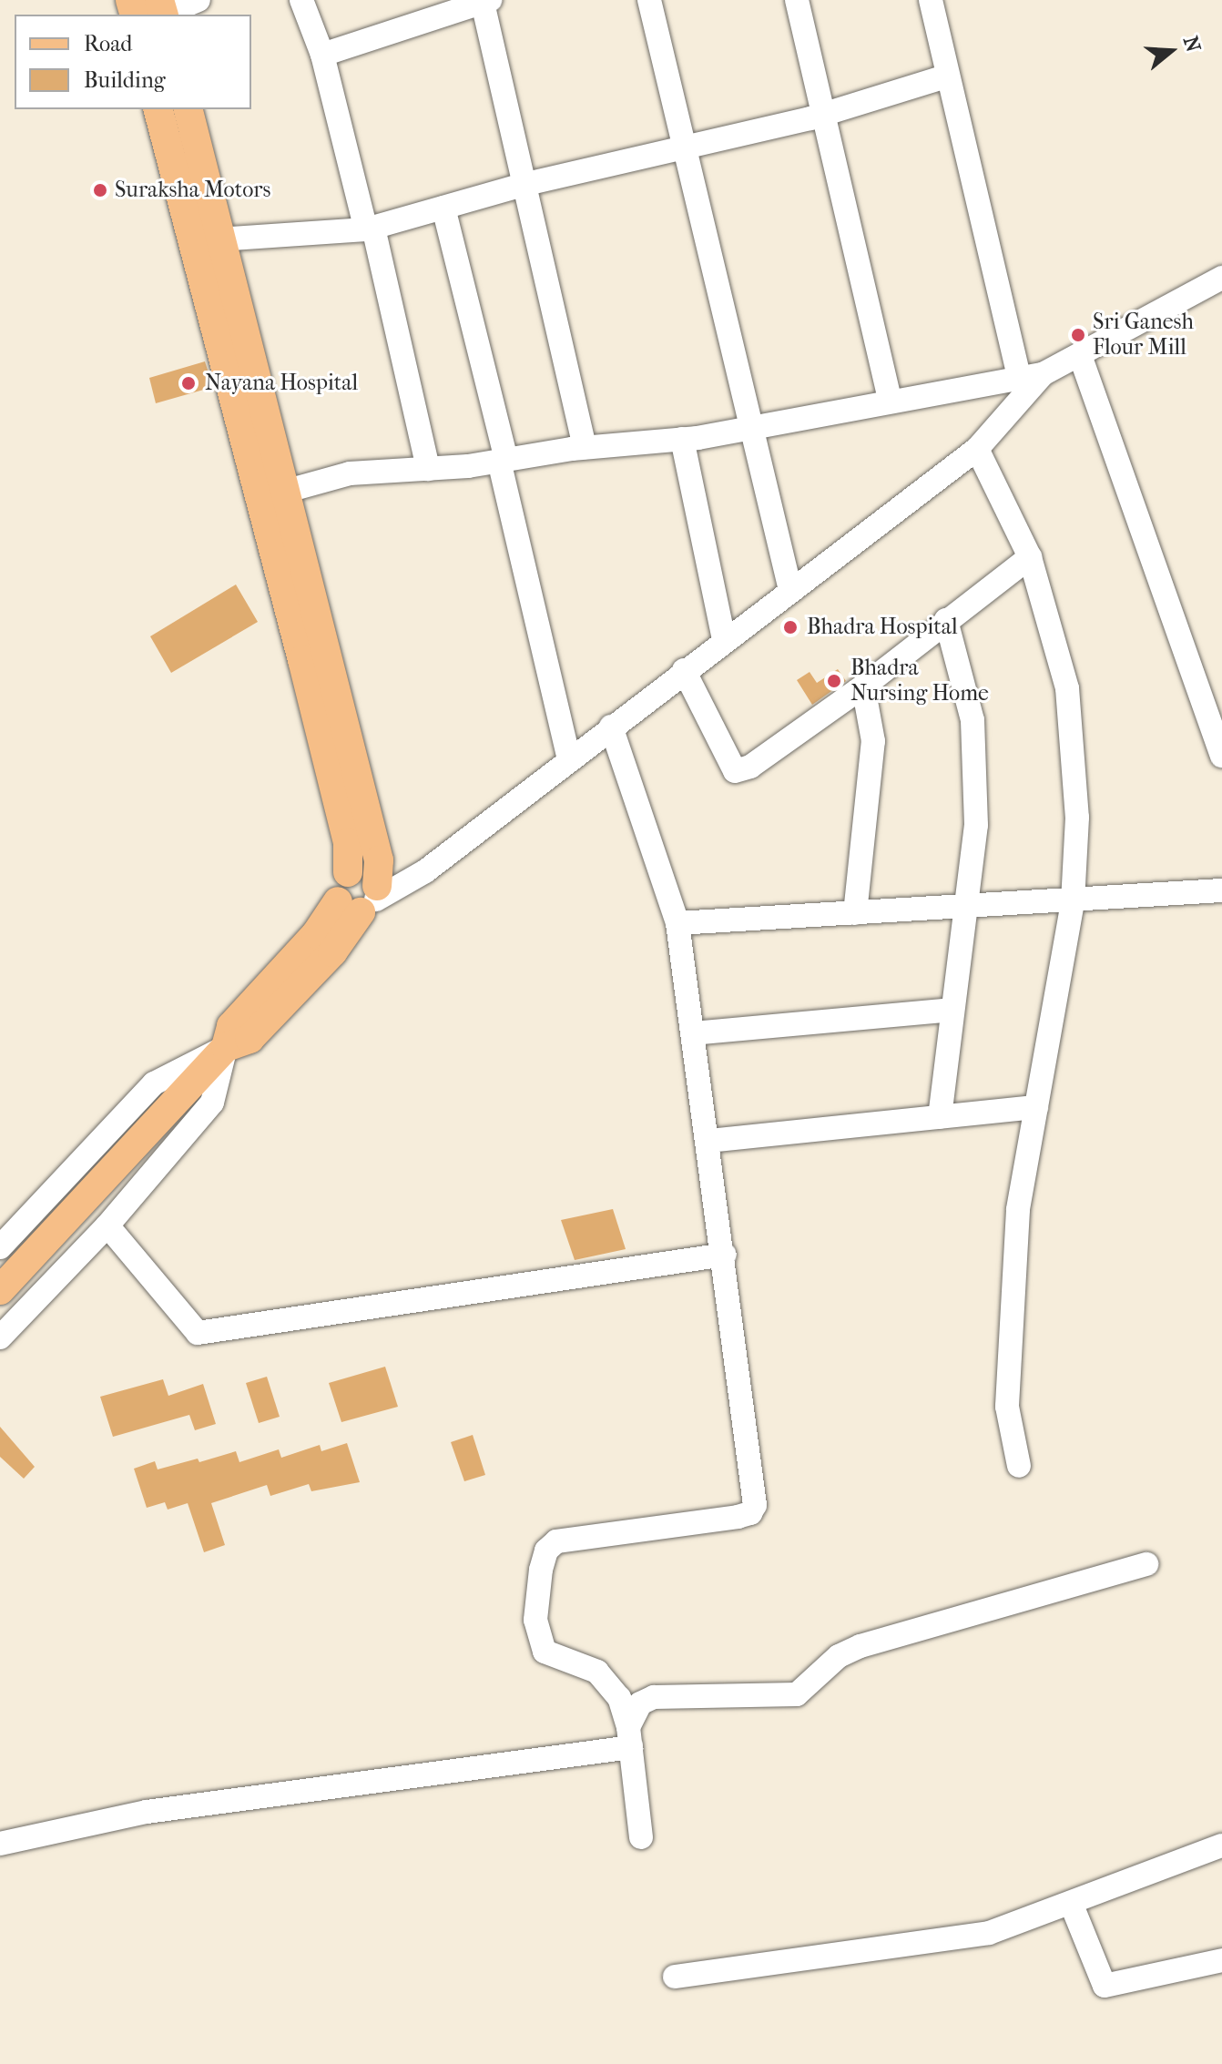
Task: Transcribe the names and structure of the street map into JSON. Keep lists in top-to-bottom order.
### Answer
{
  "places": [
    "Suraksha Motors",
    "Sri Ganesh Flour Mill",
    "Nayana Hospital",
    "Bhadra Hospital",
    "Bhadra Nursing Home"
  ],
  "legend": ["Road", "Building"],
  "north": "right"
}
